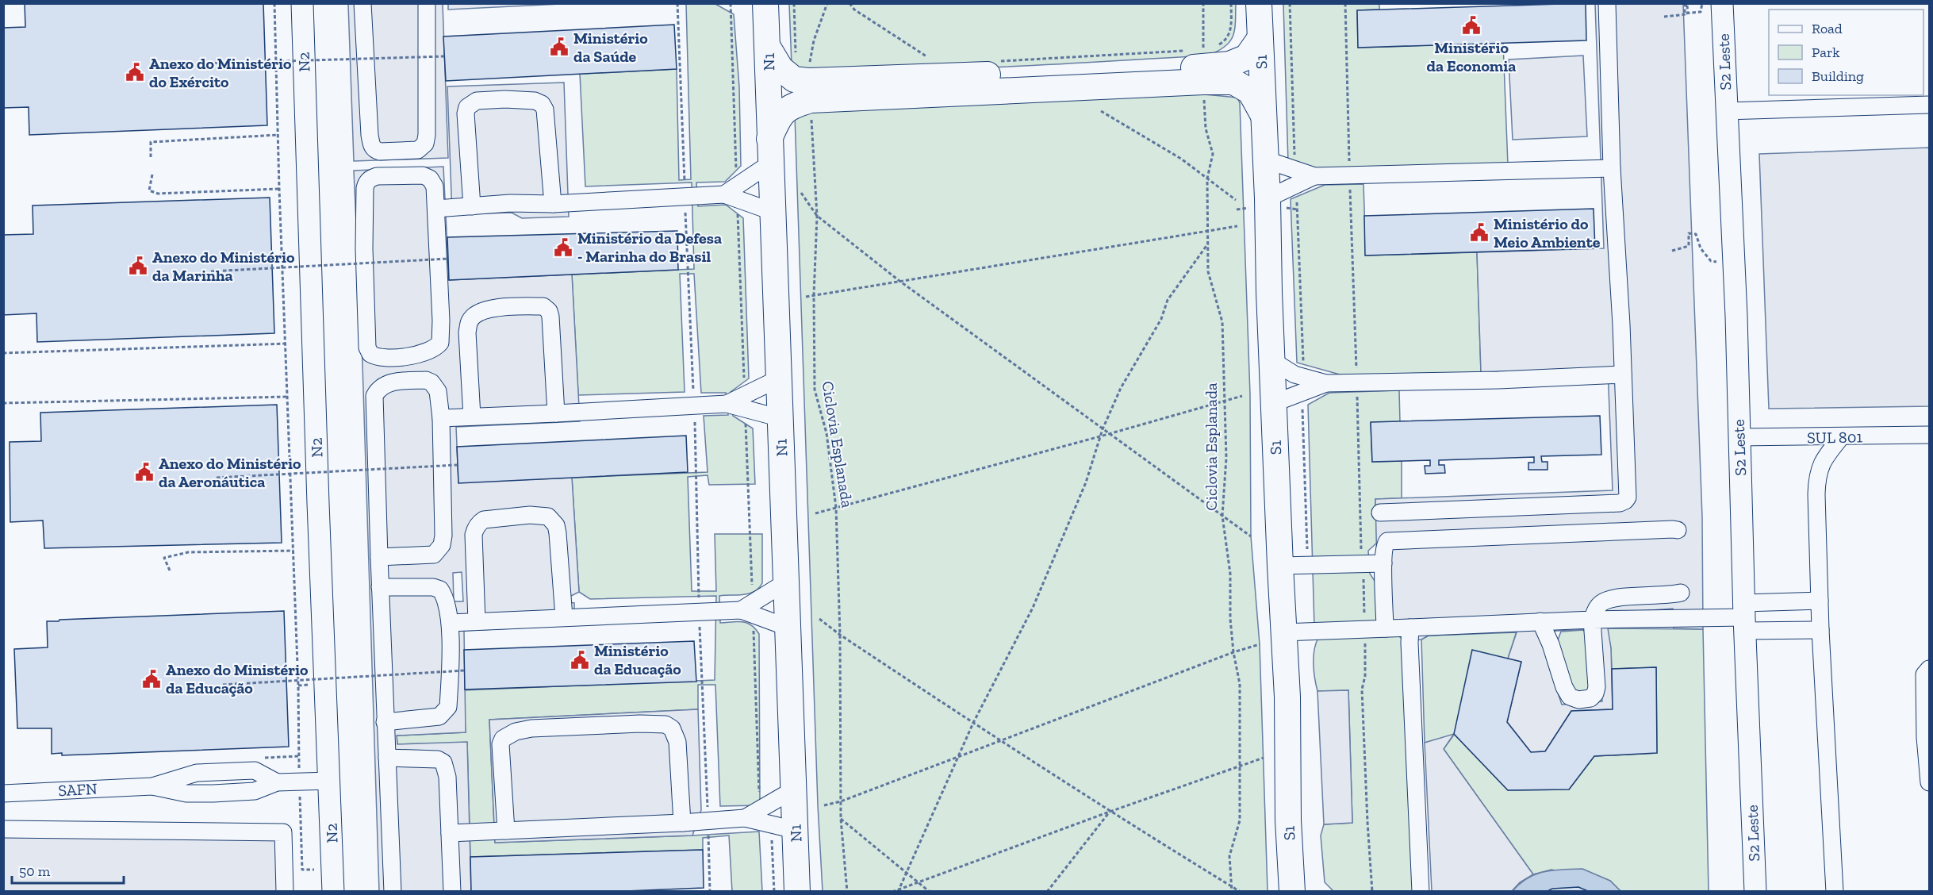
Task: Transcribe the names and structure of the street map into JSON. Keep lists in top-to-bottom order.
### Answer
{
  "streets": {
    "highway": ["N1", "S1"],
    "main road": ["N2", "S2 Leste"],
    "street": ["SUL 801", "SAFN"],
    "path": ["Ciclovia Esplanada"]
  },
  "crossings": [
    ["N2", "SAFN"],
    ["S2 Leste", "SUL 801"]
  ],
  "places": {
    "public building": [
      "Ministério da Economia",
      "Ministério da Saúde",
      "Anexo do Ministério do Exército",
      "Ministério do Meio Ambiente",
      "Ministério da Defesa - Marinha do Brasil",
      "Anexo do Ministério da Marinha",
      "Anexo do Ministério da Aeronáutica",
      "Ministério da Educação",
      "Anexo do Ministério da Educação"
    ]
  },
  "legend": ["Road", "Park", "Building"],
  "scale_bar": "50 m"
}
